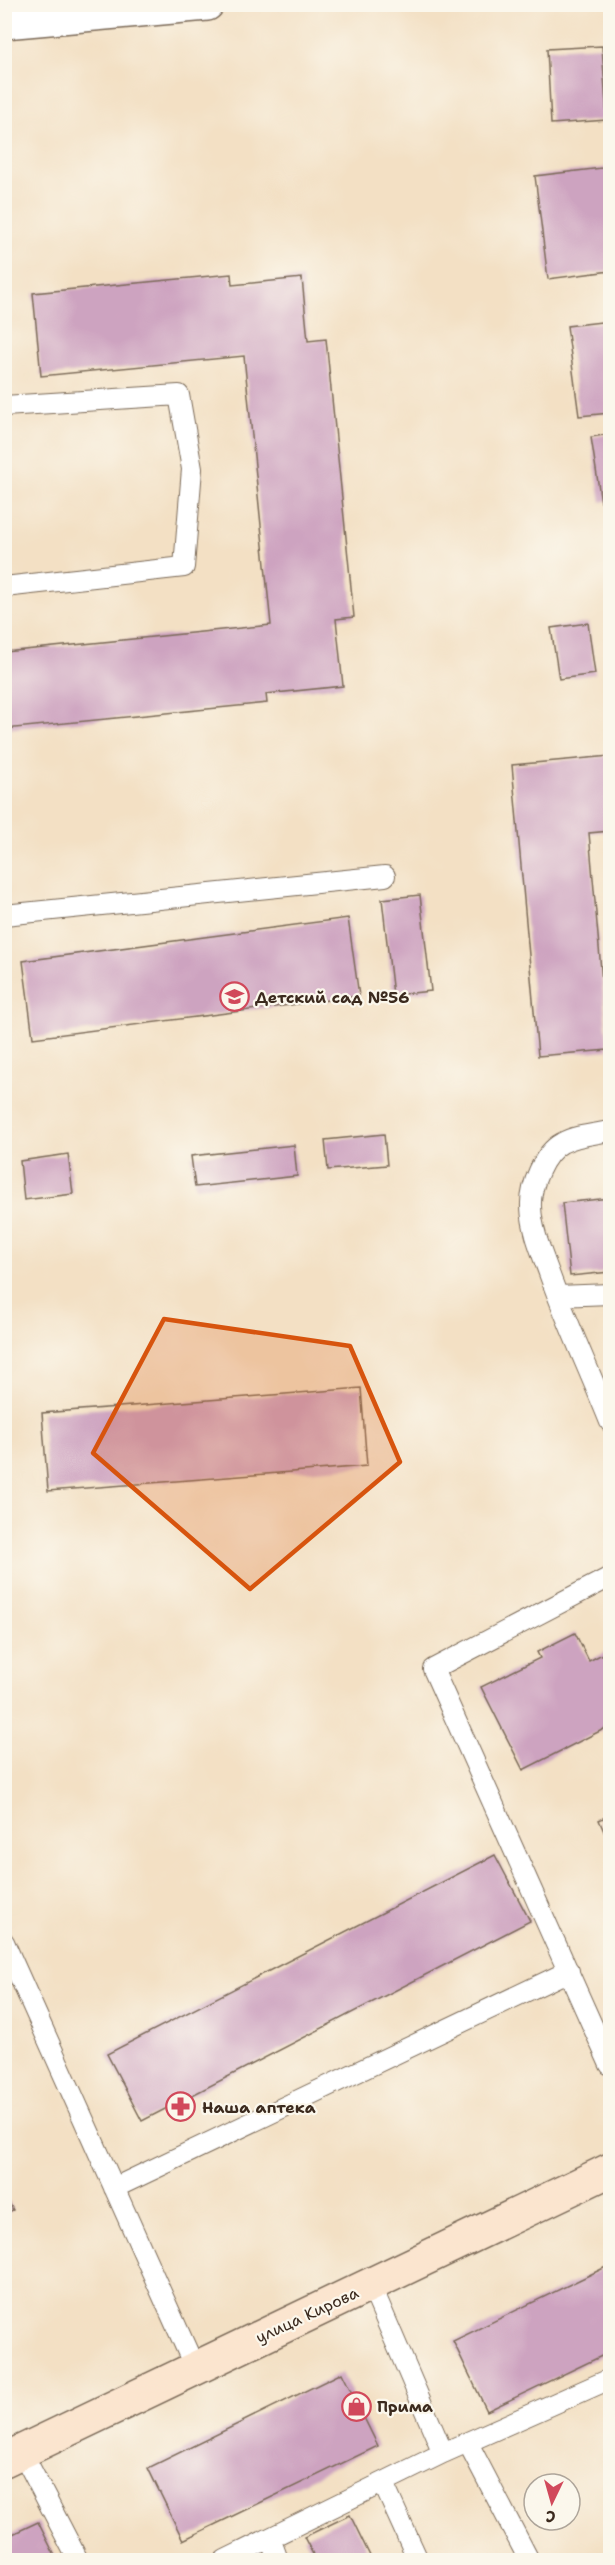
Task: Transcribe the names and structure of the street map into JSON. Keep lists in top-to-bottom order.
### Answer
{
  "streets": {
    "main road": ["улица Кирова"]
  },
  "places": {
    "school or university": ["Детский сад №56"],
    "pharmacy": ["Наша аптека"],
    "shop": ["Прима"]
  },
  "north": "bottom"
}
